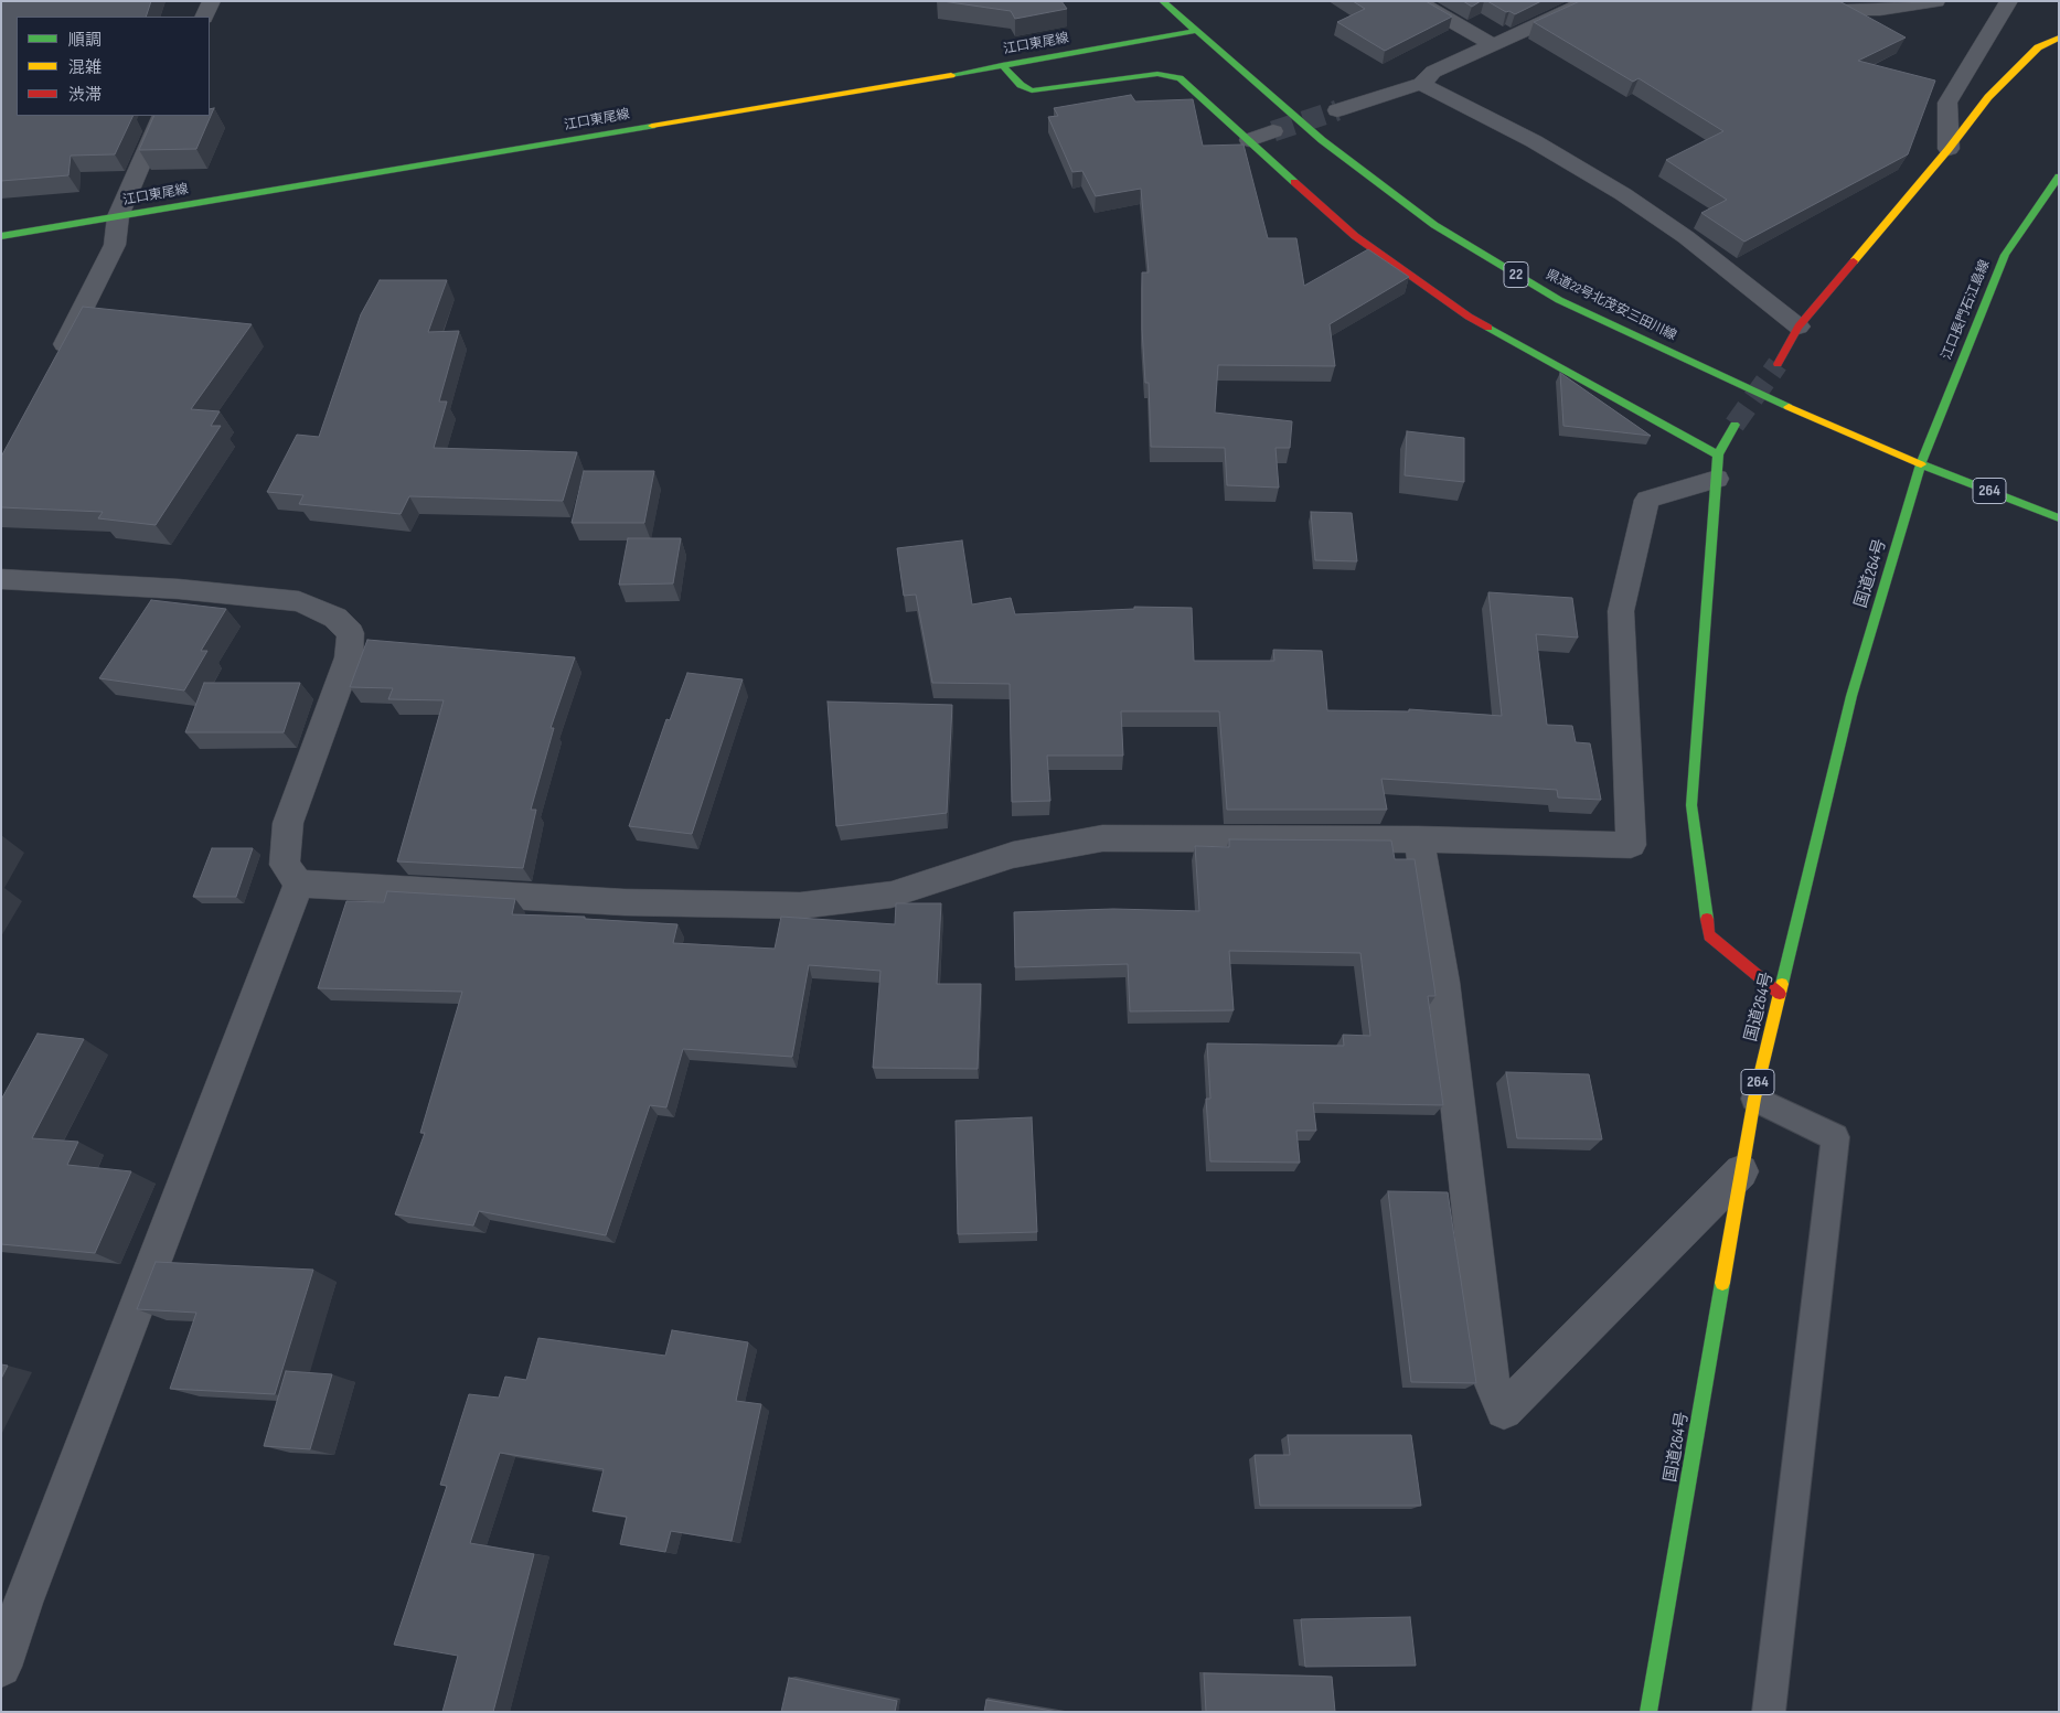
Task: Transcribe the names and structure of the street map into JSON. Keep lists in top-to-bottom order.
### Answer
{
  "streets": {
    "main road": [
      "江口東尾線",
      "22",
      "県道22号北茂安三田川線",
      "江口長門石江島線",
      "264",
      "国道264号"
    ]
  },
  "crossings": [
    ["江口東尾線", "県道22号北茂安三田川線"],
    ["県道22号北茂安三田川線", "江口長門石江島線"],
    ["県道22号北茂安三田川線", "264"],
    ["県道22号北茂安三田川線", "国道264号"],
    ["江口長門石江島線", "264"],
    ["江口長門石江島線", "国道264号"],
    ["264", "国道264号"]
  ],
  "legend": ["順調", "混雑", "渋滞"]
}
